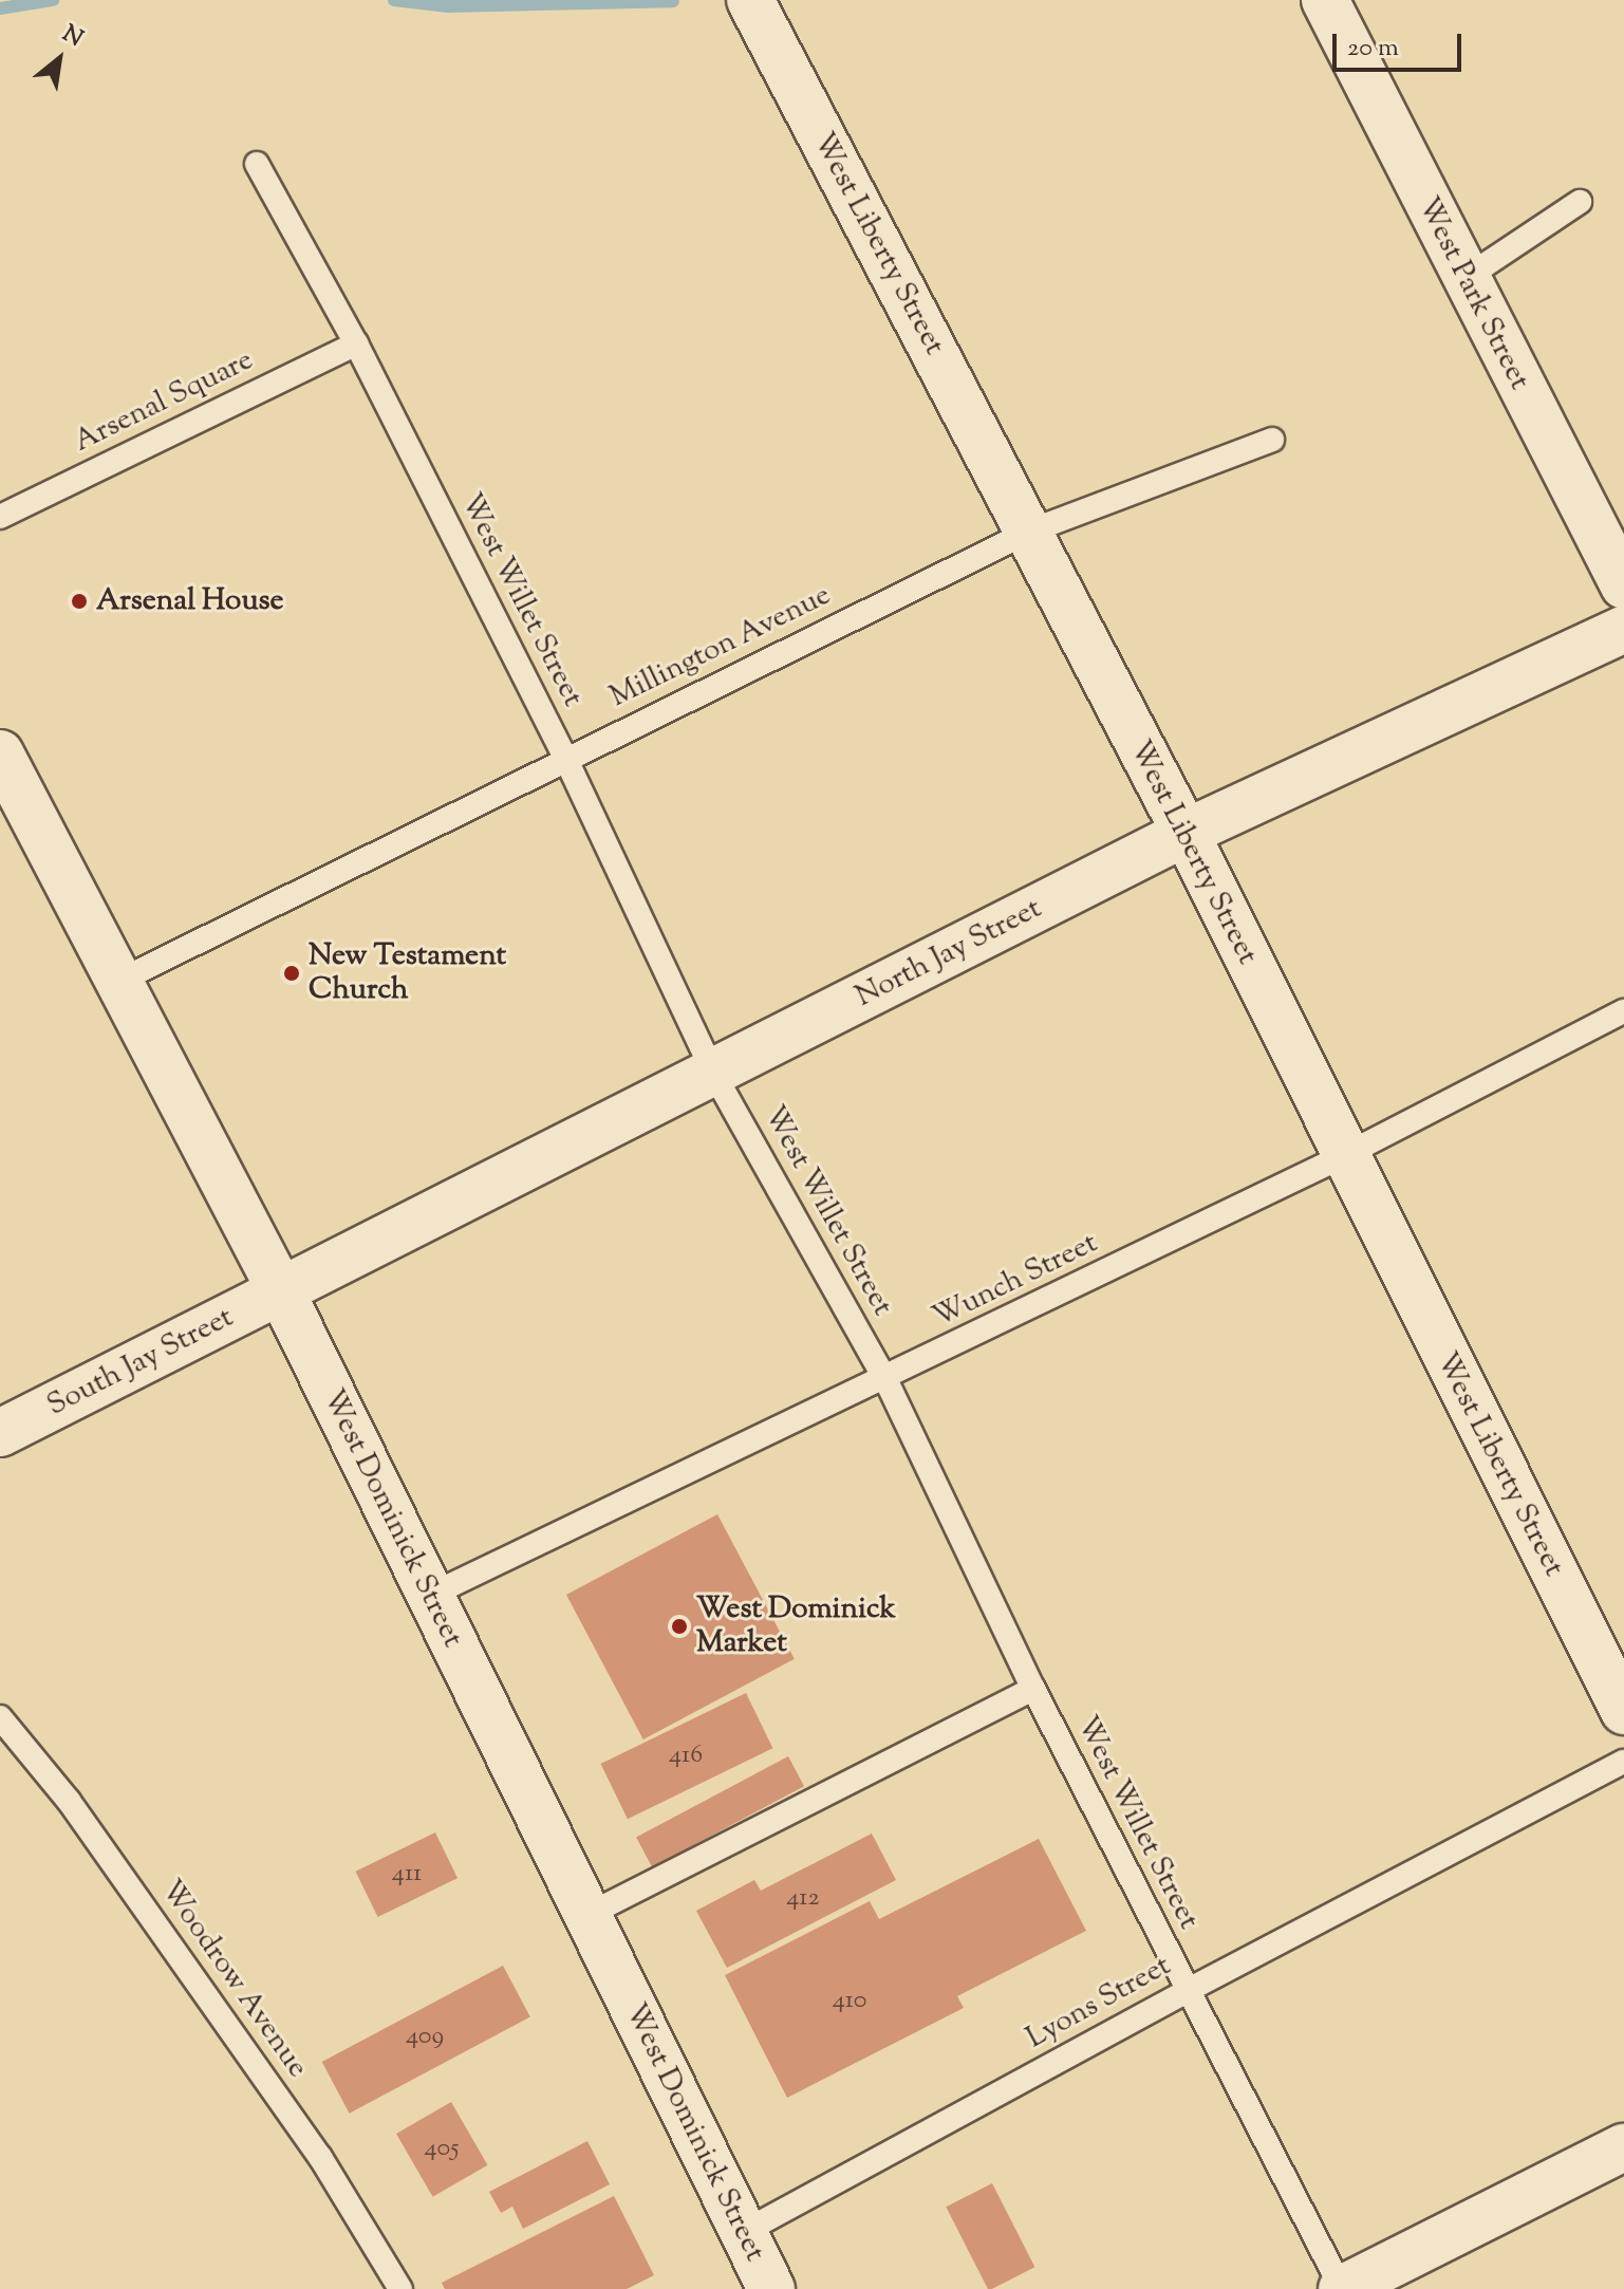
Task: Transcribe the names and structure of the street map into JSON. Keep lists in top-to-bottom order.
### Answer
{
  "streets": {
    "street": [
      "West Liberty Street",
      "West Park Street",
      "North Jay Street",
      "South Jay Street",
      "West Dominick Street"
    ],
    "lane": [
      "Arsenal Square",
      "West Willet Street",
      "Millington Avenue",
      "Wunch Street",
      "Woodrow Avenue",
      "Lyons Street"
    ]
  },
  "crossings": [
    ["West Liberty Street", "Millington Avenue"],
    ["West Liberty Street", "North Jay Street"],
    ["West Liberty Street", "Wunch Street"],
    ["Arsenal Square", "West Willet Street"],
    ["West Willet Street", "Millington Avenue"],
    ["West Willet Street", "North Jay Street"],
    ["West Willet Street", "Wunch Street"],
    ["West Willet Street", "Lyons Street"],
    ["Millington Avenue", "West Dominick Street"],
    ["North Jay Street", "South Jay Street"],
    ["North Jay Street", "West Dominick Street"],
    ["Wunch Street", "West Dominick Street"],
    ["South Jay Street", "West Dominick Street"],
    ["West Dominick Street", "Lyons Street"]
  ],
  "places": ["Arsenal House", "New Testament Church", "West Dominick Market"],
  "house_numbers": [
    "416",
    "411",
    "412",
    "410",
    "409",
    "405"
  ],
  "scale_bar": "20 m",
  "north": "top right"
}
